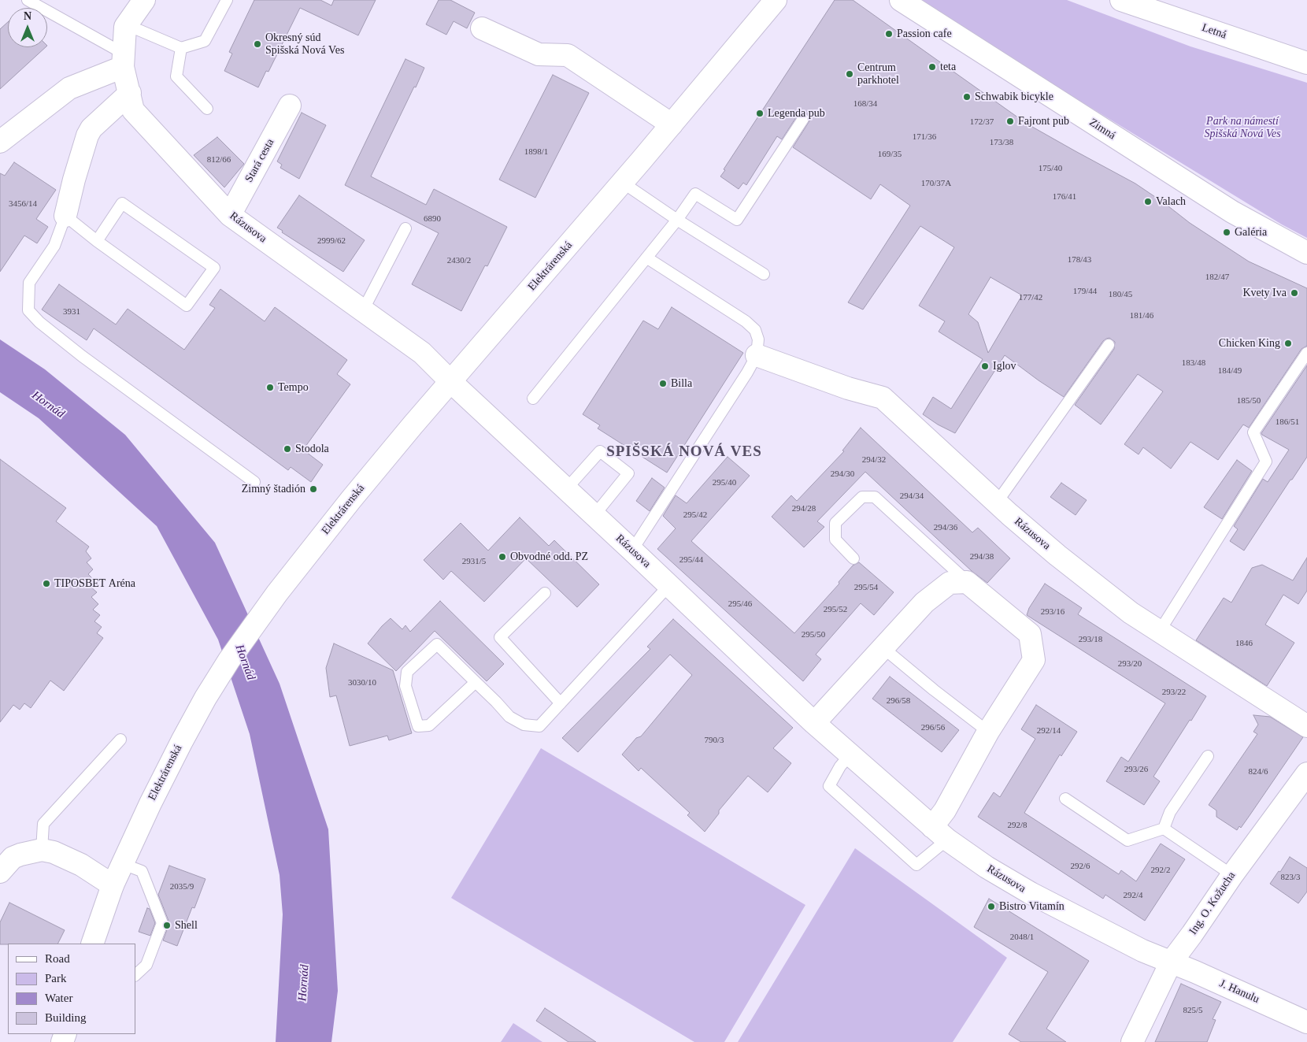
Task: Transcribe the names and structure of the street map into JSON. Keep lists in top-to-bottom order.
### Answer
{
  "streets": {
    "street": [
      "Letná",
      "Zimná",
      "Stará cesta",
      "Rázusova",
      "Elektrárenská",
      "Ing. O. Kožucha",
      "J. Hanulu"
    ]
  },
  "crossings": [
    ["Stará cesta", "Rázusova"],
    ["Rázusova", "Elektrárenská"],
    ["Rázusova", "Ing. O. Kožucha"],
    ["Rázusova", "J. Hanulu"],
    ["Ing. O. Kožucha", "J. Hanulu"]
  ],
  "districts": ["SPIŠSKÁ NOVÁ VES"],
  "water": ["Hornád"],
  "parks": ["Park na námestí Spišská Nová Ves"],
  "places": [
    "Passion cafe",
    "Okresný súd Spišská Nová Ves",
    "teta",
    "Centrum parkhotel",
    "Schwabik bicykle",
    "Legenda pub",
    "Fajront pub",
    "Valach",
    "Galéria",
    "Kvety Iva",
    "Chicken King",
    "Iglov",
    "Billa",
    "Tempo",
    "Stodola",
    "Zimný štadión",
    "Obvodné odd. PZ",
    "TIPOSBET Aréna",
    "Bistro Vitamín",
    "Shell"
  ],
  "house_numbers": [
    "168/34",
    "172/37",
    "171/36",
    "173/38",
    "1898/1",
    "169/35",
    "812/66",
    "175/40",
    "170/37A",
    "176/41",
    "3456/14",
    "6890",
    "2999/62",
    "178/43",
    "2430/2",
    "182/47",
    "179/44",
    "180/45",
    "177/42",
    "3931",
    "181/46",
    "183/48",
    "184/49",
    "185/50",
    "186/51",
    "294/32",
    "294/30",
    "295/40",
    "294/34",
    "294/28",
    "295/42",
    "294/36",
    "294/38",
    "295/44",
    "2931/5",
    "295/54",
    "295/46",
    "295/52",
    "293/16",
    "295/50",
    "293/18",
    "1846",
    "293/20",
    "3030/10",
    "293/22",
    "296/58",
    "296/56",
    "292/14",
    "790/3",
    "293/26",
    "824/6",
    "292/8",
    "292/6",
    "292/2",
    "823/3",
    "2035/9",
    "292/4",
    "2048/1",
    "825/5"
  ],
  "legend": [
    "Road",
    "Park",
    "Water",
    "Building"
  ],
  "north": "top"
}
